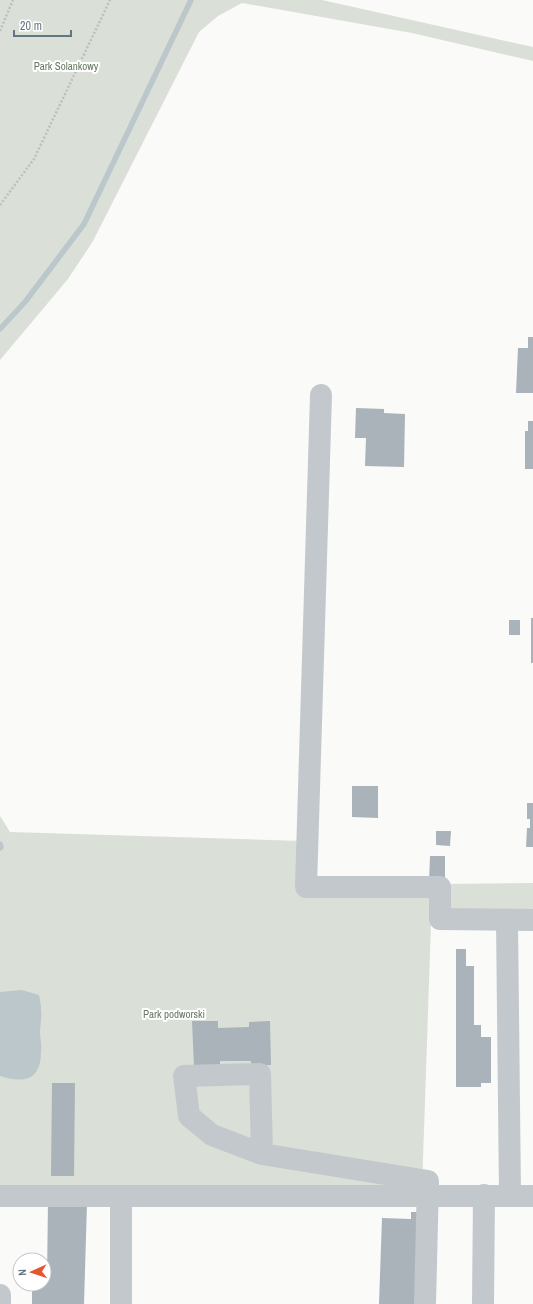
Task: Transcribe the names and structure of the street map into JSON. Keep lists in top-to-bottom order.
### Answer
{
  "parks": ["Park Solankowy", "Park podworski"],
  "scale_bar": "20 m",
  "north": "left"
}
